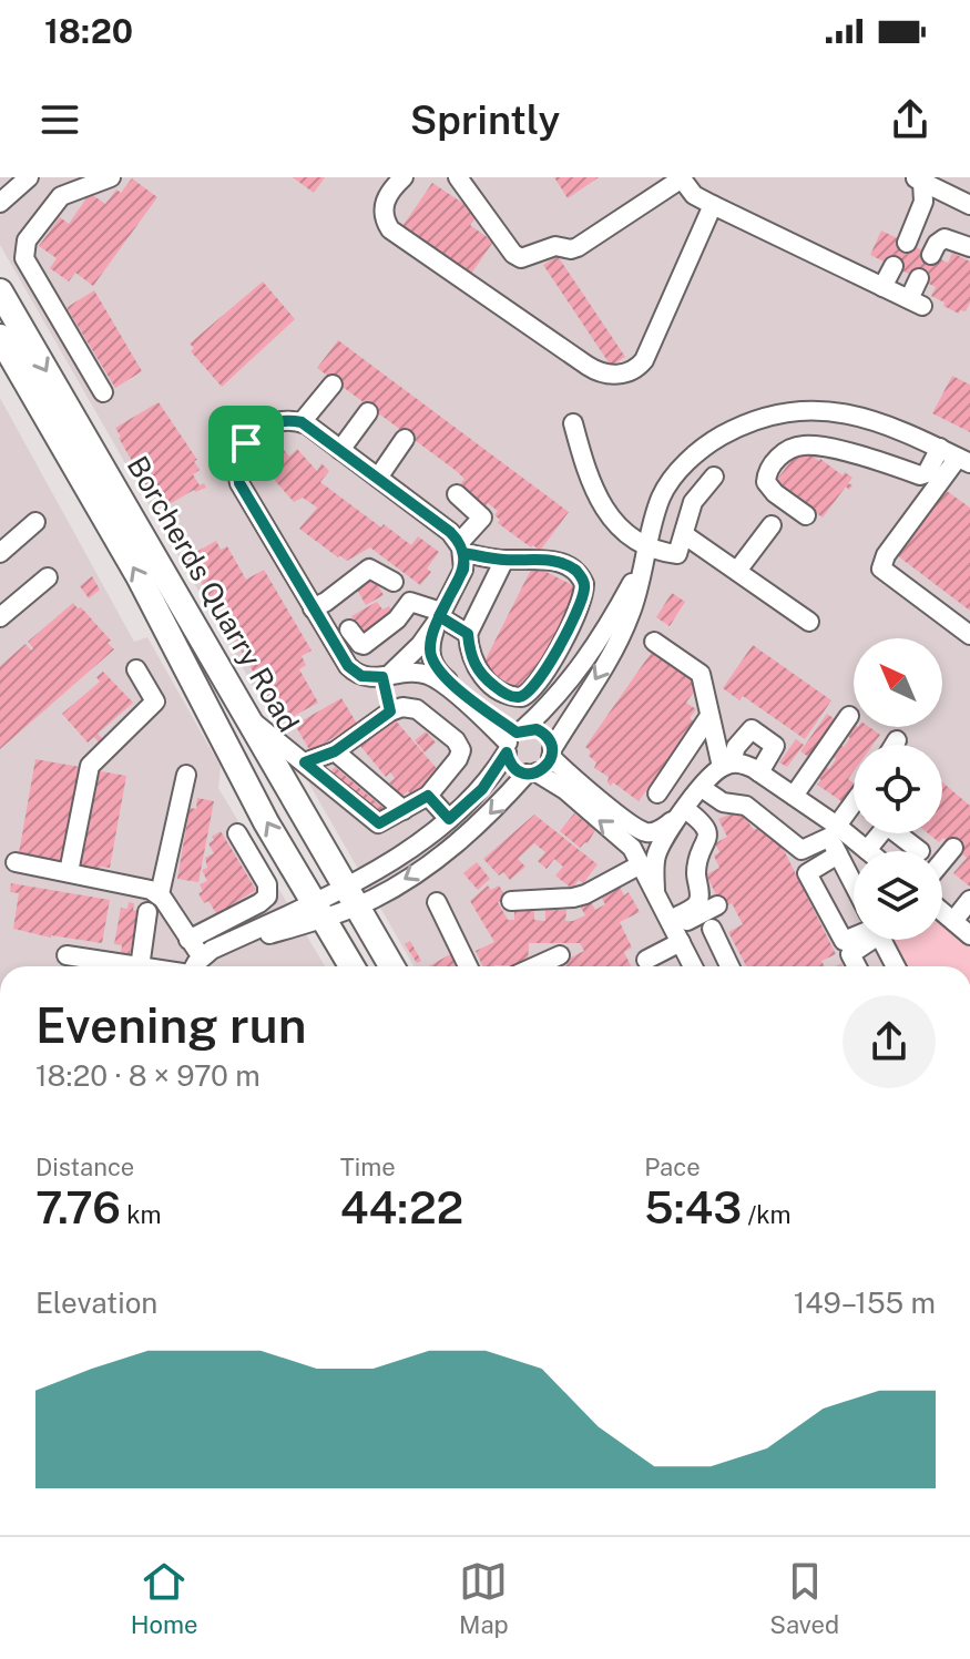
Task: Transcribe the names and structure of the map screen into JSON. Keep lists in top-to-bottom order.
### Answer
{
  "streets": {
    "main road": ["Borcherds Quarry Road"]
  },
  "north": "top left",
  "page": {
    "status": "18:20",
    "header": "Sprintly",
    "heading": ["Evening run", "18:20 · 8 × 970 m"],
    "stats": [
      ["Distance", "7.76 km"],
      ["Time", "44:22"],
      ["Pace", "5:43 /km"]
    ],
    "chart": ["Elevation", "149–155 m"],
    "tabs": ["Home", "Map", "Saved"]
  }
}
